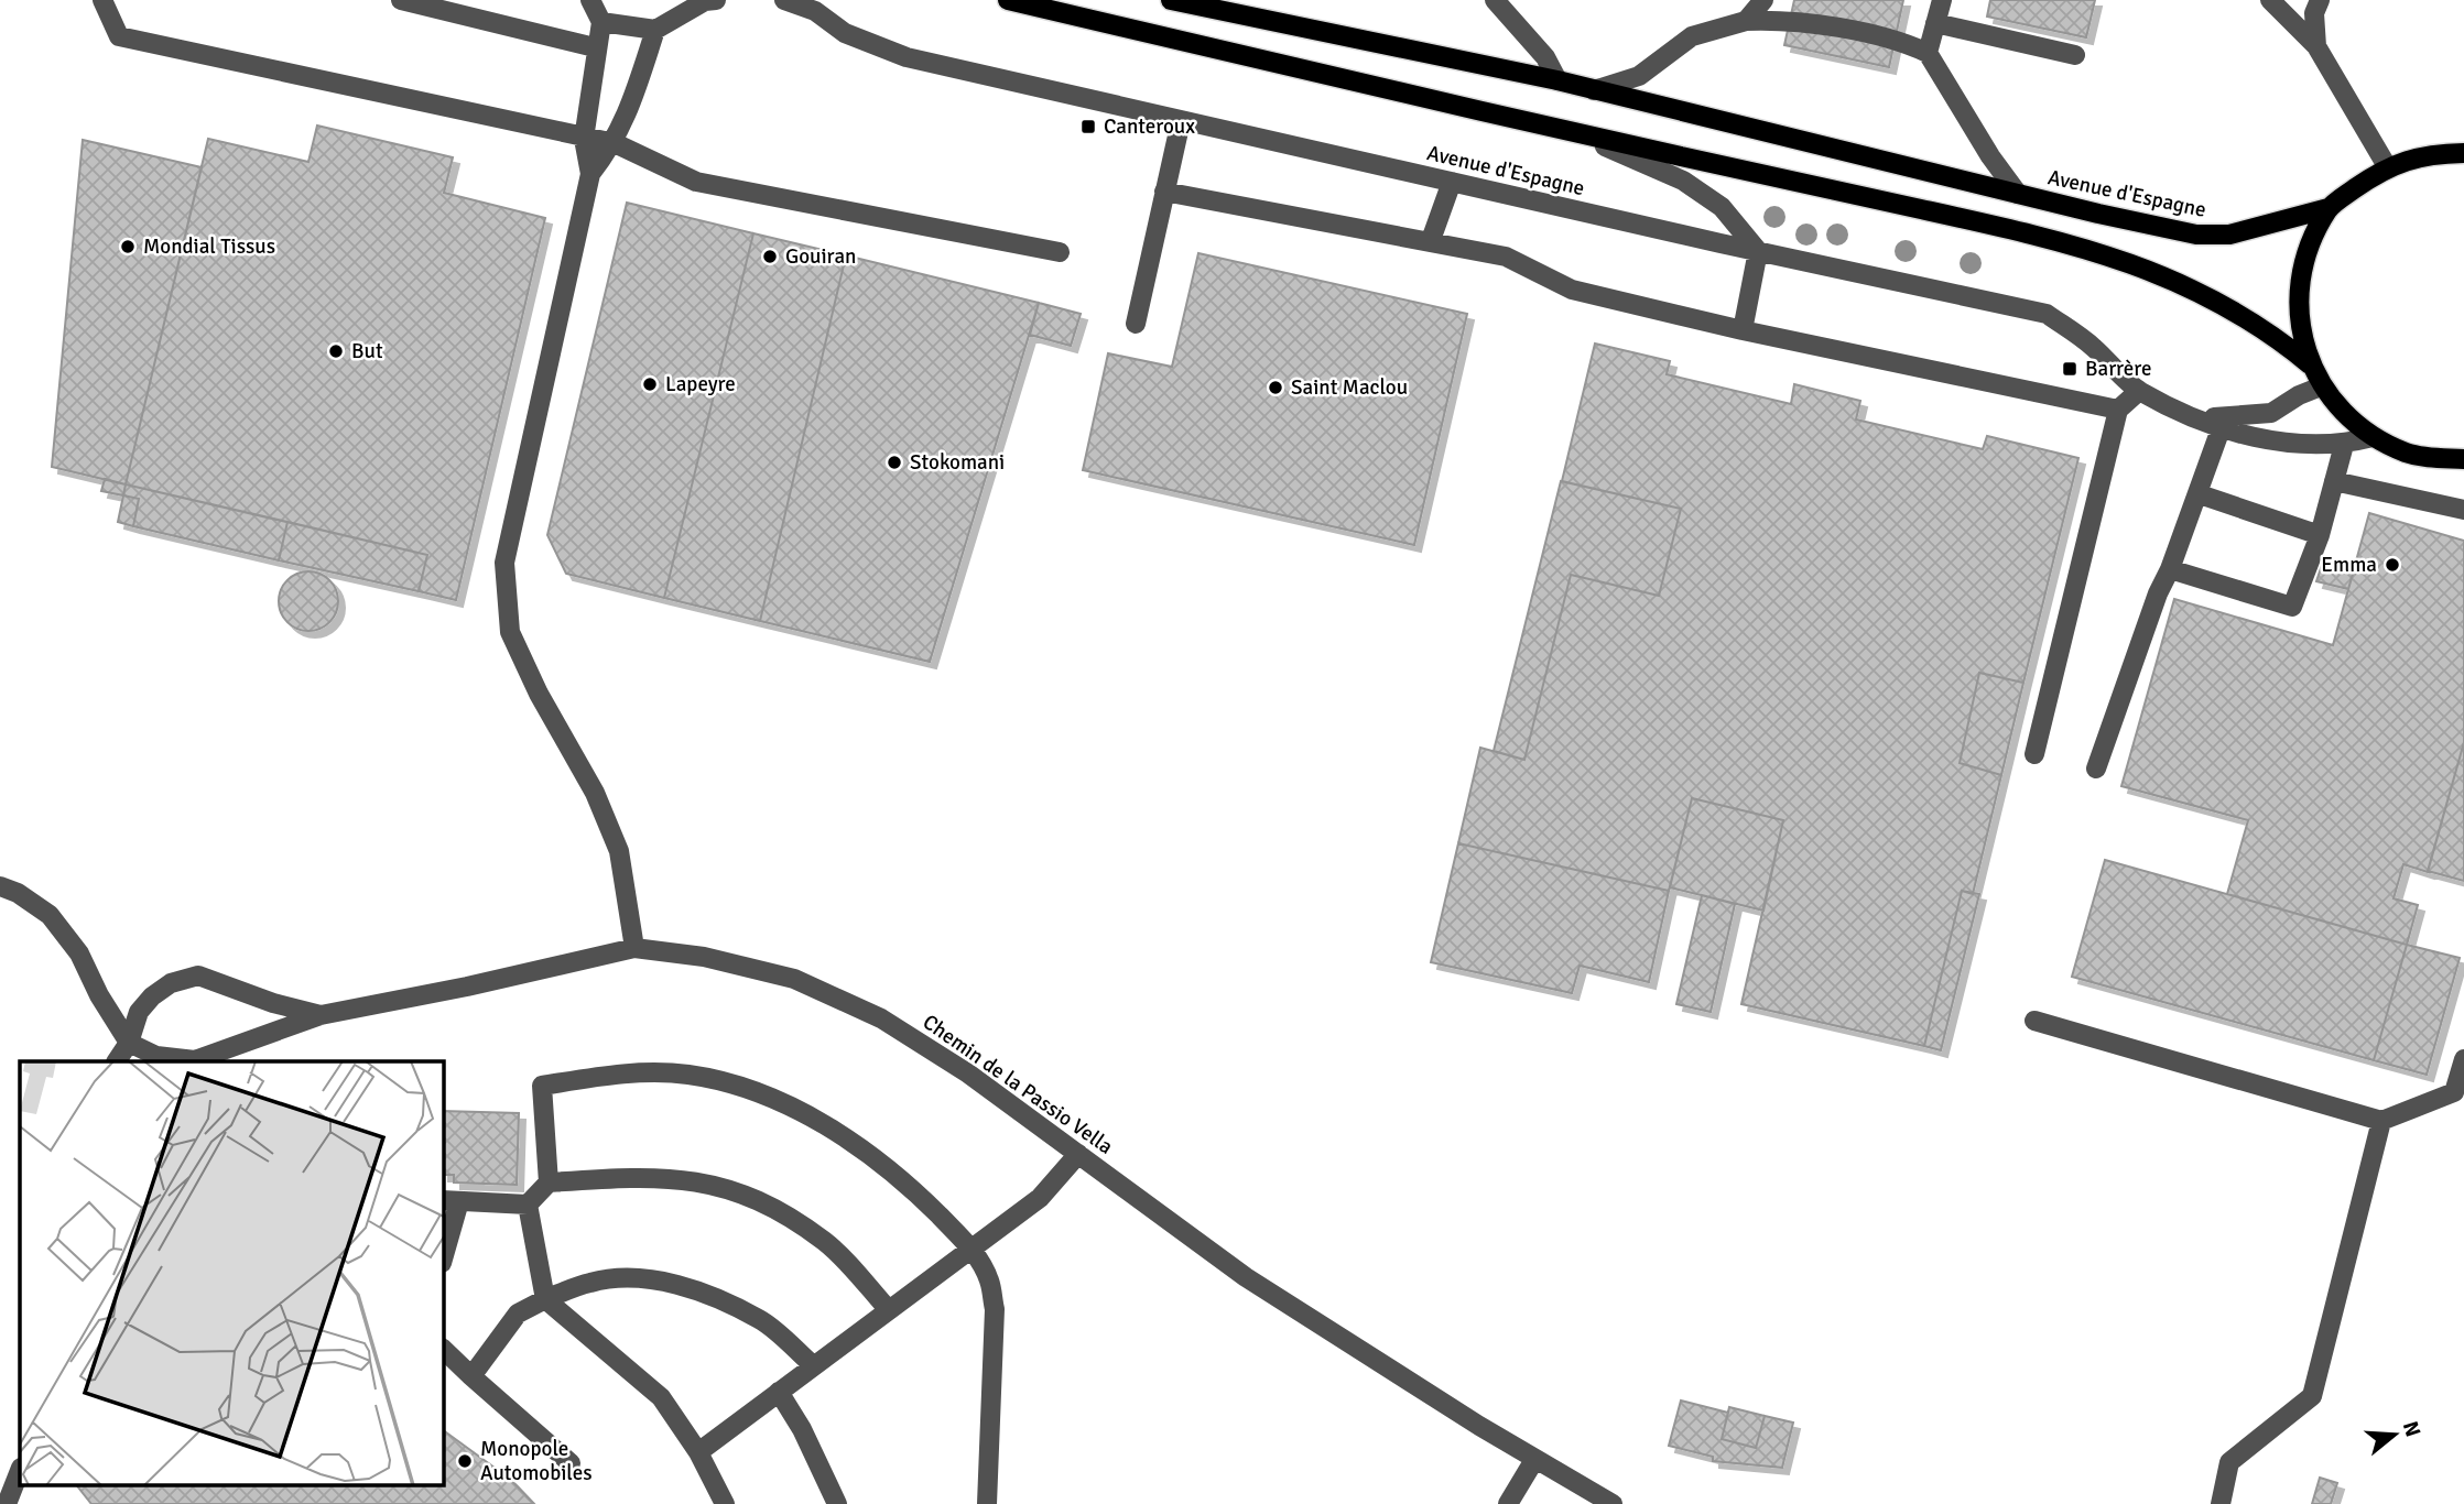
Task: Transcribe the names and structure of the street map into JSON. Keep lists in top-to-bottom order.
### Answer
{
  "streets": {
    "main road": ["Avenue d'Espagne"],
    "street": ["Chemin de la Passio Vella"]
  },
  "places": {
    "transit": ["Canteroux", "Barrère"],
    "other": [
      "Mondial Tissus",
      "Gouiran",
      "But",
      "Lapeyre",
      "Saint Maclou",
      "Stokomani",
      "Emma",
      "Monopole Automobiles"
    ]
  },
  "north": "right"
}
